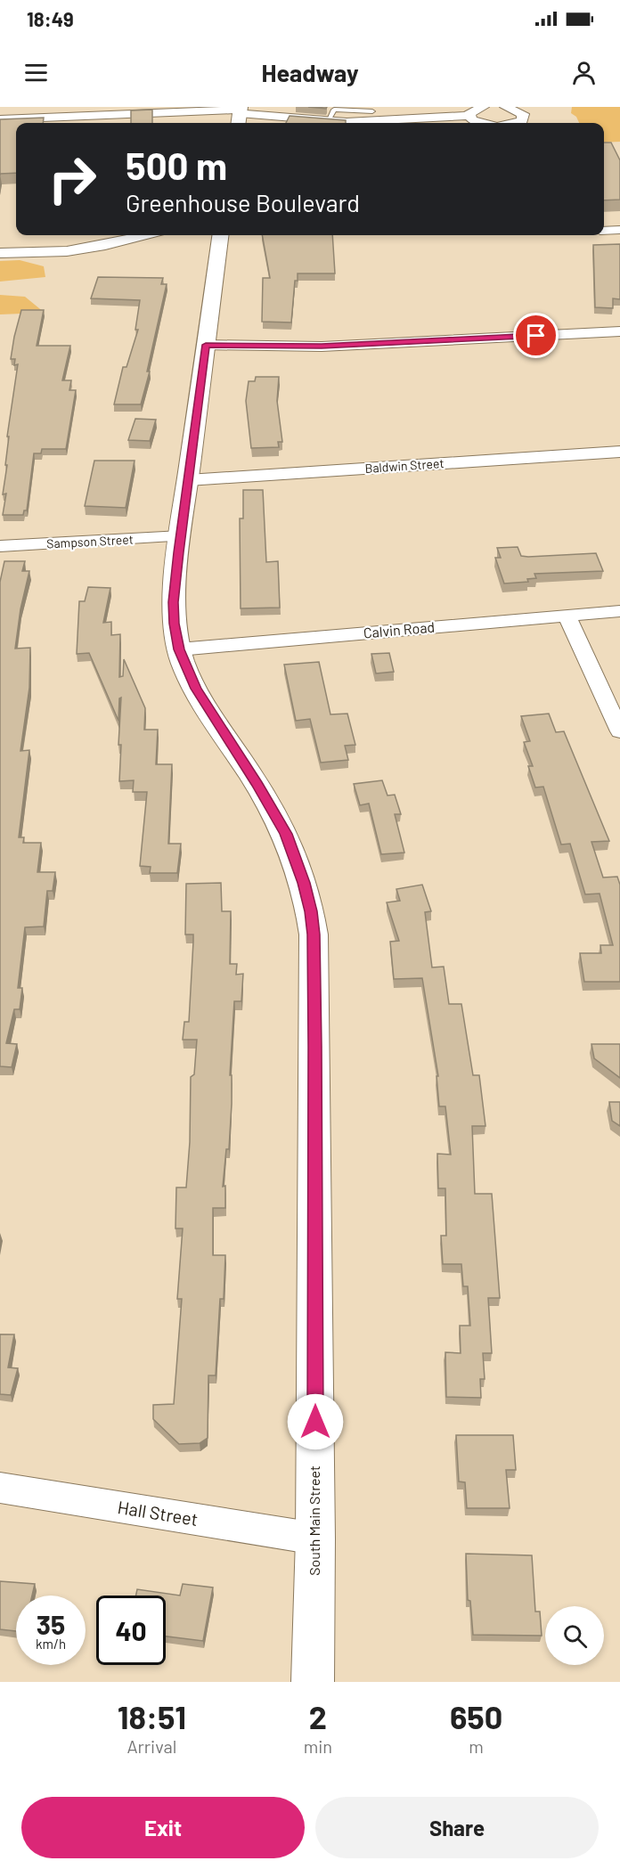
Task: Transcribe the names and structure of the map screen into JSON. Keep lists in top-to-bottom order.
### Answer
{
  "streets": {
    "street": [
      "Baldwin Street",
      "Sampson Street",
      "Calvin Road",
      "Hall Street",
      "South Main Street"
    ]
  },
  "crossings": [
    ["Baldwin Street", "South Main Street"],
    ["Sampson Street", "South Main Street"],
    ["Calvin Road", "South Main Street"],
    ["Hall Street", "South Main Street"]
  ],
  "page": {
    "status": "18:49",
    "header": "Headway",
    "turn": ["500 m", "Greenhouse Boulevard"],
    "speed": "35 km/h",
    "limit": "40",
    "eta": [
      "18:51",
      "Arrival",
      "2",
      "min",
      "650",
      "m"
    ],
    "buttons": ["Exit", "Share"]
  }
}
